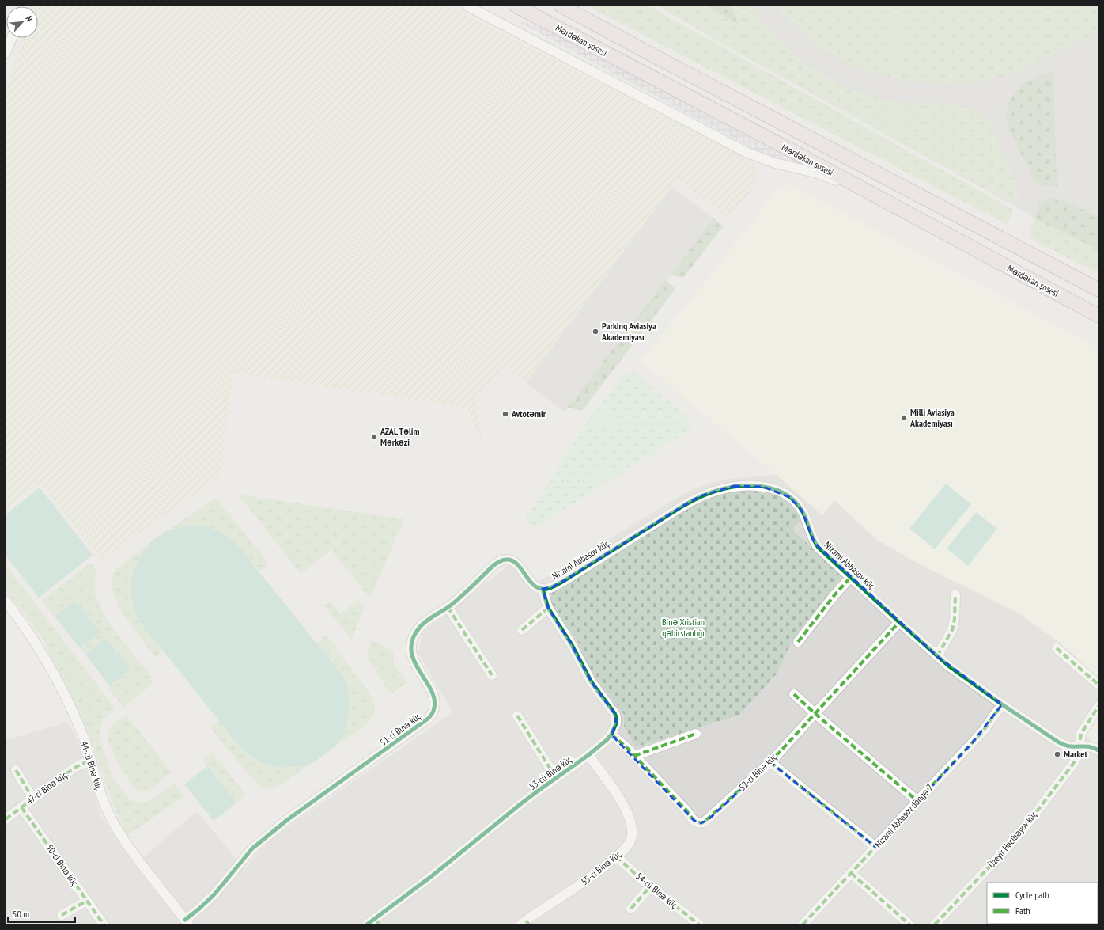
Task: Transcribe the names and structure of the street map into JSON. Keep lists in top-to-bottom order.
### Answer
{
  "streets": {
    "highway": ["Mərdəkan şosesi"],
    "street": [
      "Nizami Abbasov küç.",
      "51-ci Binə küç.",
      "44-cü Binə küç.",
      "52-ci Binə küç.",
      "53-cü Binə küç.",
      "47-ci Binə küç.",
      "Nizami Abbasov döngə 2",
      "Üzeyir Hacıbəyov küç.",
      "50-ci Binə küç.",
      "55-ci Binə küç.",
      "54-cü Binə küç."
    ]
  },
  "crossings": [
    ["Nizami Abbasov küç.", "51-ci Binə küç."],
    ["Nizami Abbasov küç.", "52-ci Binə küç."],
    ["Nizami Abbasov küç.", "53-cü Binə küç."],
    ["Nizami Abbasov küç.", "Nizami Abbasov döngə 2"],
    ["Nizami Abbasov küç.", "Üzeyir Hacıbəyov küç."],
    ["51-ci Binə küç.", "44-cü Binə küç."],
    ["51-ci Binə küç.", "53-cü Binə küç."],
    ["44-cü Binə küç.", "47-ci Binə küç."],
    ["52-ci Binə küç.", "53-cü Binə küç."],
    ["53-cü Binə küç.", "55-ci Binə küç."],
    ["47-ci Binə küç.", "50-ci Binə küç."],
    ["55-ci Binə küç.", "54-cü Binə küç."]
  ],
  "parks": ["Binə Xristian qəbirstanlığı"],
  "places": [
    "Parkinq Aviasiya Akademiyası",
    "Avtotəmir",
    "Milli Aviasiya Akademiyası",
    "AZAL Təlim Mərkəzi",
    "Market"
  ],
  "legend": ["Cycle path", "Path"],
  "scale_bar": "50 m",
  "north": "top right"
}
